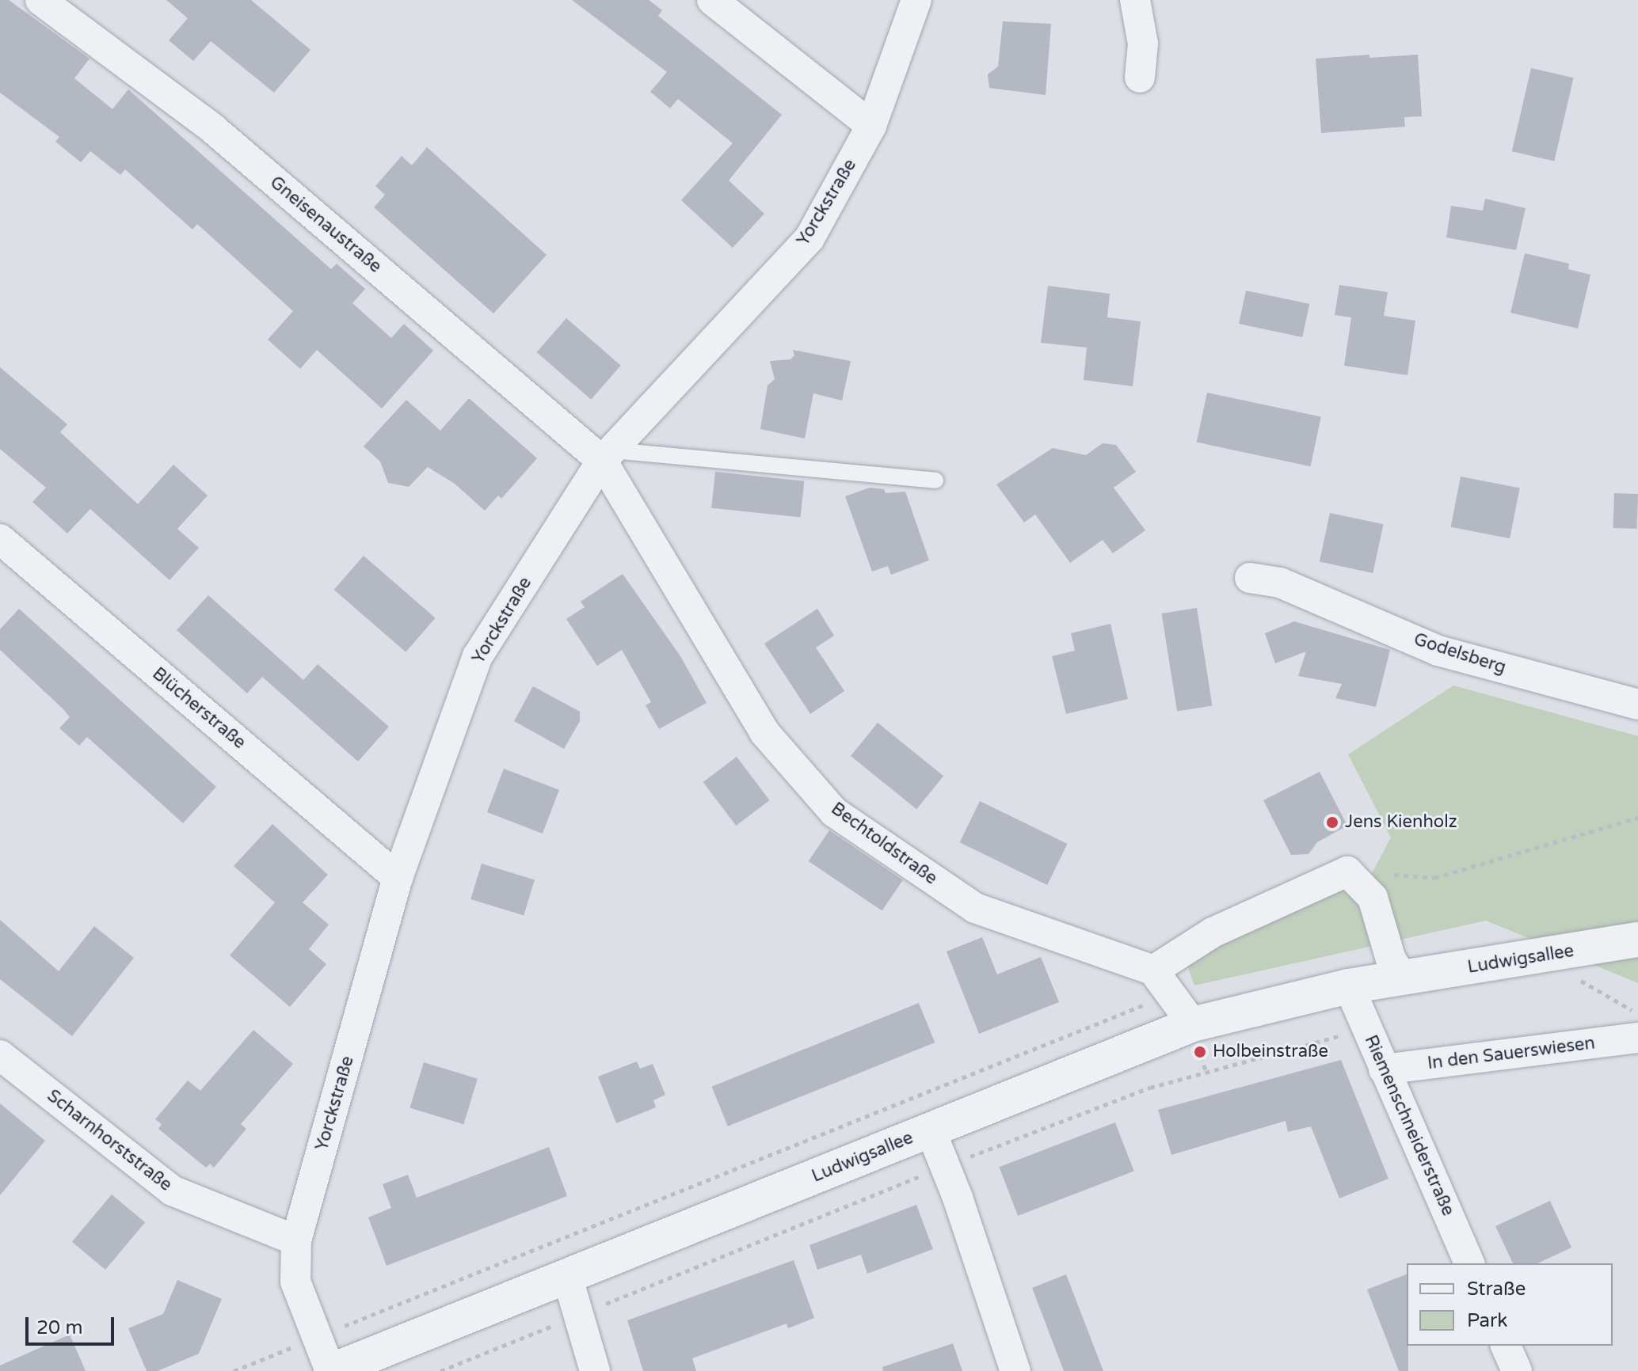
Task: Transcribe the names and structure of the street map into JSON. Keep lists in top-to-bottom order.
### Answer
{
  "streets": {
    "street": [
      "Yorckstraße",
      "Gneisenaustraße",
      "Godelsberg",
      "Blücherstraße",
      "Bechtoldstraße",
      "Ludwigsallee",
      "In den Sauerswiesen",
      "Riemenschneiderstraße",
      "Scharnhorststraße"
    ]
  },
  "crossings": [
    ["Yorckstraße", "Gneisenaustraße"],
    ["Yorckstraße", "Blücherstraße"],
    ["Yorckstraße", "Bechtoldstraße"],
    ["Yorckstraße", "Ludwigsallee"],
    ["Yorckstraße", "Scharnhorststraße"],
    ["Gneisenaustraße", "Bechtoldstraße"],
    ["Ludwigsallee", "Riemenschneiderstraße"],
    ["In den Sauerswiesen", "Riemenschneiderstraße"]
  ],
  "places": ["Jens Kienholz", "Holbeinstraße"],
  "legend": ["Straße", "Park"],
  "scale_bar": "20 m"
}
